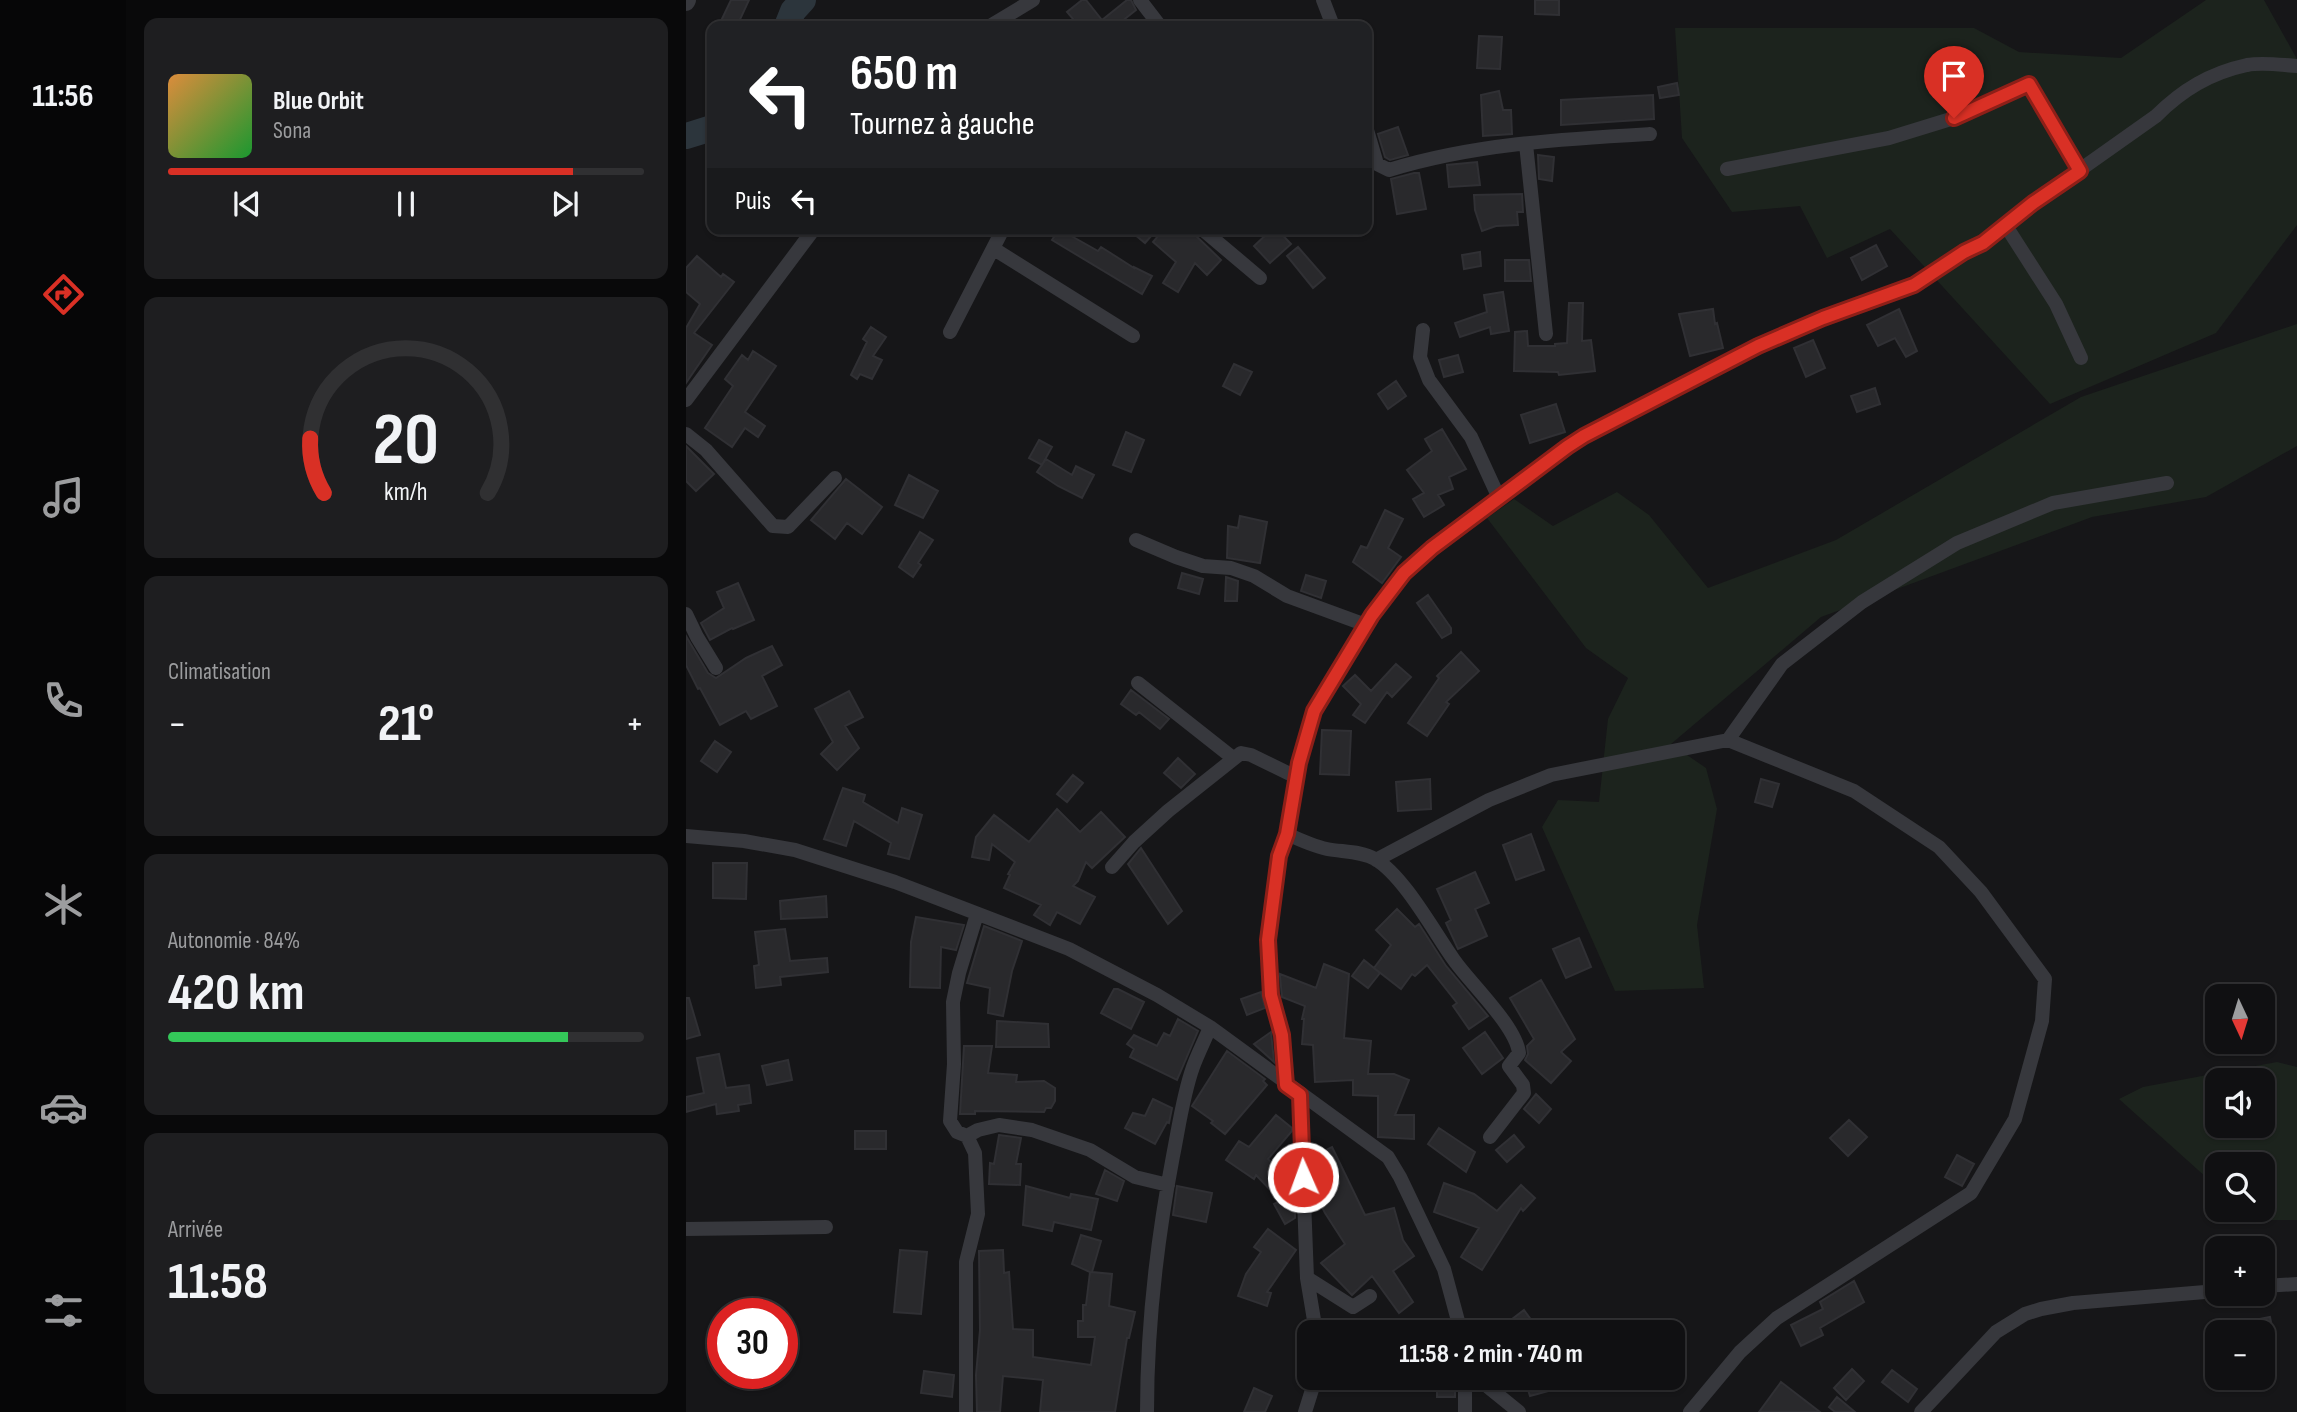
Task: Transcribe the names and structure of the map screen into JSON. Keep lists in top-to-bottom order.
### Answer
{
  "north": "bottom",
  "page": {
    "tabs": "11:56",
    "turn": ["650 m", "Tournez à gauche"],
    "song": ["Blue Orbit", "Sona"],
    "then": "Puis",
    "tile": [
      "Climatisation",
      ["Autonomie · 84%", "420 km"],
      ["Arrivée", "11:58"]
    ],
    "heat": ["−", "21°", "+"],
    "map_buttons": ["+", "−"],
    "limit": "30",
    "trip": "11:58 · 2 min · 740 m",
    "gauge": ["20", "km/h"]
  }
}
